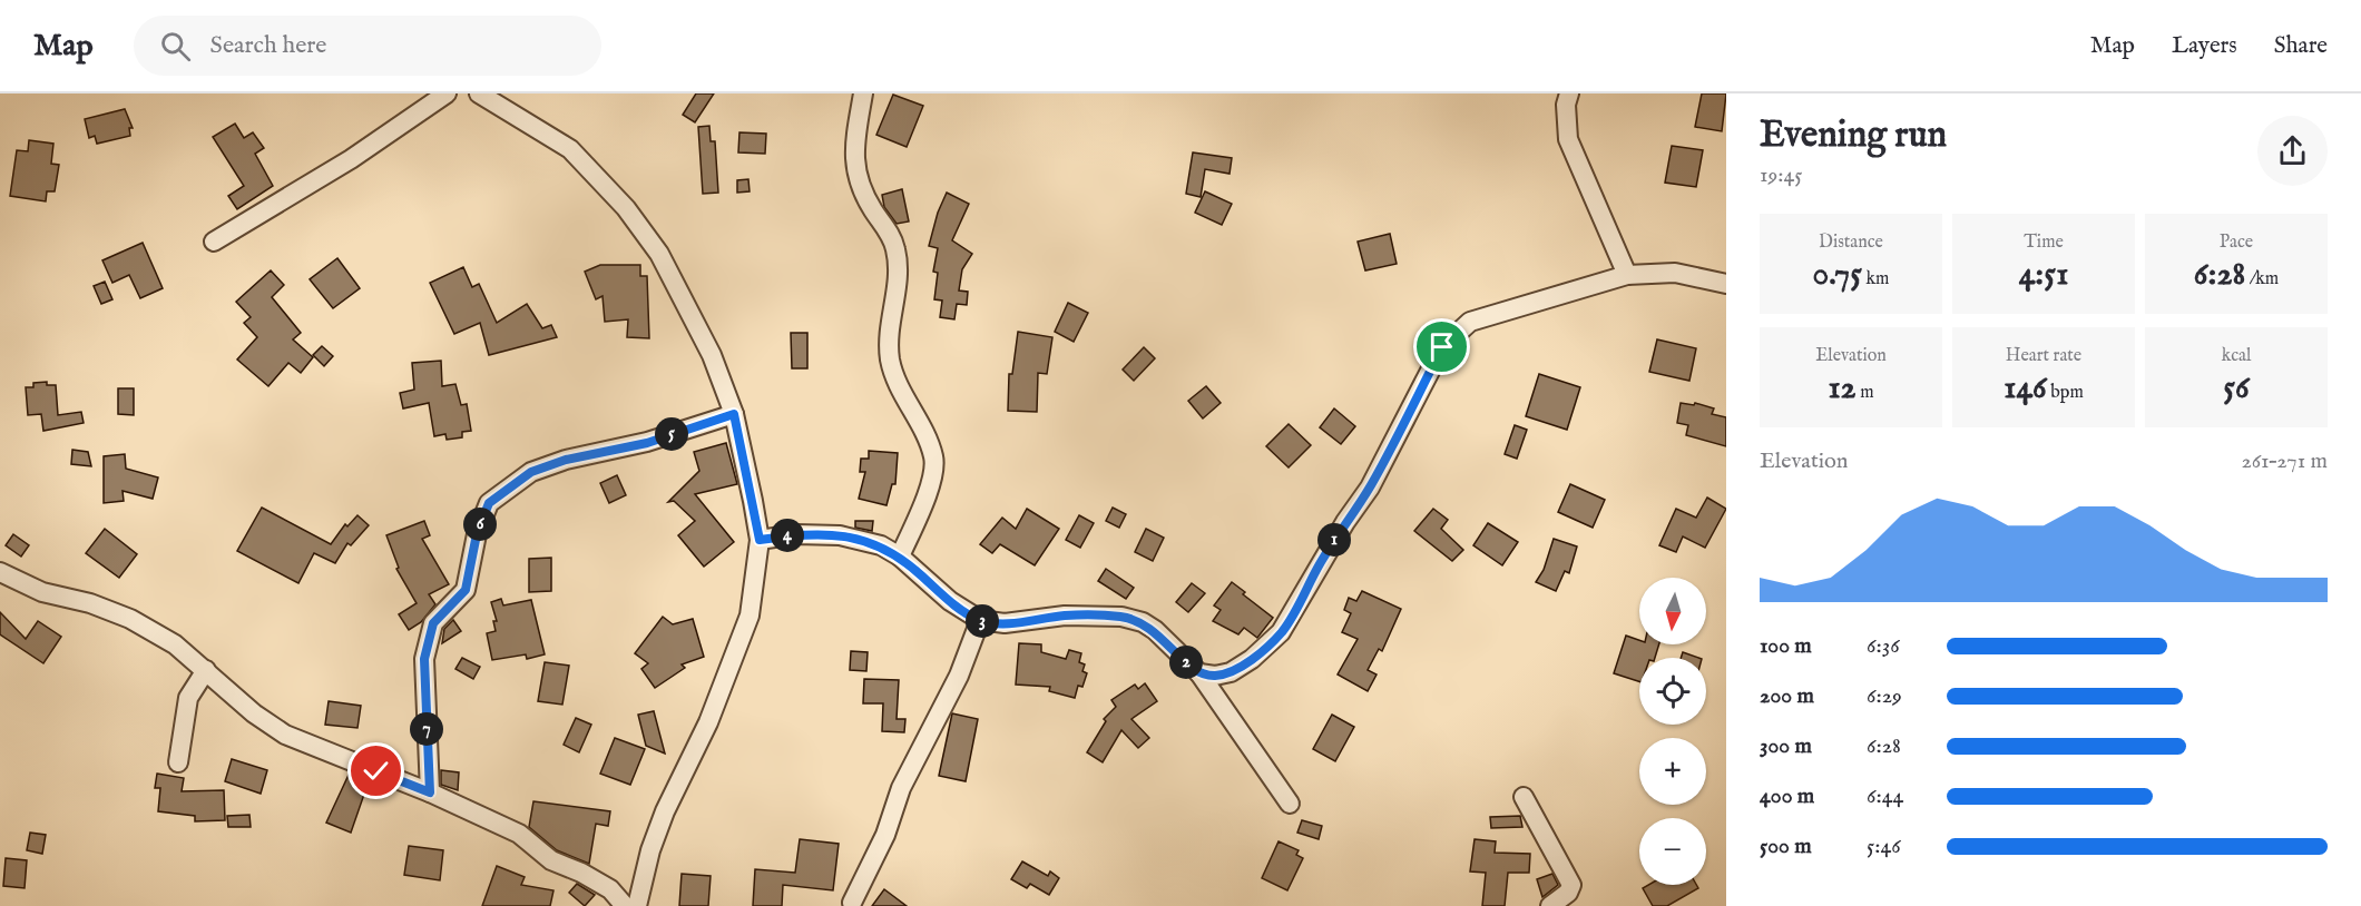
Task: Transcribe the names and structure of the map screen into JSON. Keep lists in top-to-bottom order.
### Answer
{
  "north": "bottom",
  "page": {
    "header": "Map",
    "search": "Search here",
    "nav": ["Map", "Layers", "Share"],
    "heading": ["Evening run", "19:45"],
    "stats": [
      ["Distance", "0.75 km"],
      ["Time", "4:51"],
      ["Pace", "6:28 /km"],
      ["Elevation", "12 m"],
      ["Heart rate", "146 bpm"],
      ["kcal", "56"]
    ],
    "pins": [
      "5",
      "6",
      "4",
      "1",
      "3",
      "2",
      "7"
    ],
    "chart": ["Elevation", "261–271 m"],
    "map_buttons": ["+", "−"],
    "list": [
      {
        "name": "100 m",
        "note": "6:36"
      },
      {
        "name": "200 m",
        "note": "6:29"
      },
      {
        "name": "300 m",
        "note": "6:28"
      },
      {
        "name": "400 m",
        "note": "6:44"
      },
      {
        "name": "500 m",
        "note": "5:46"
      }
    ]
  }
}
